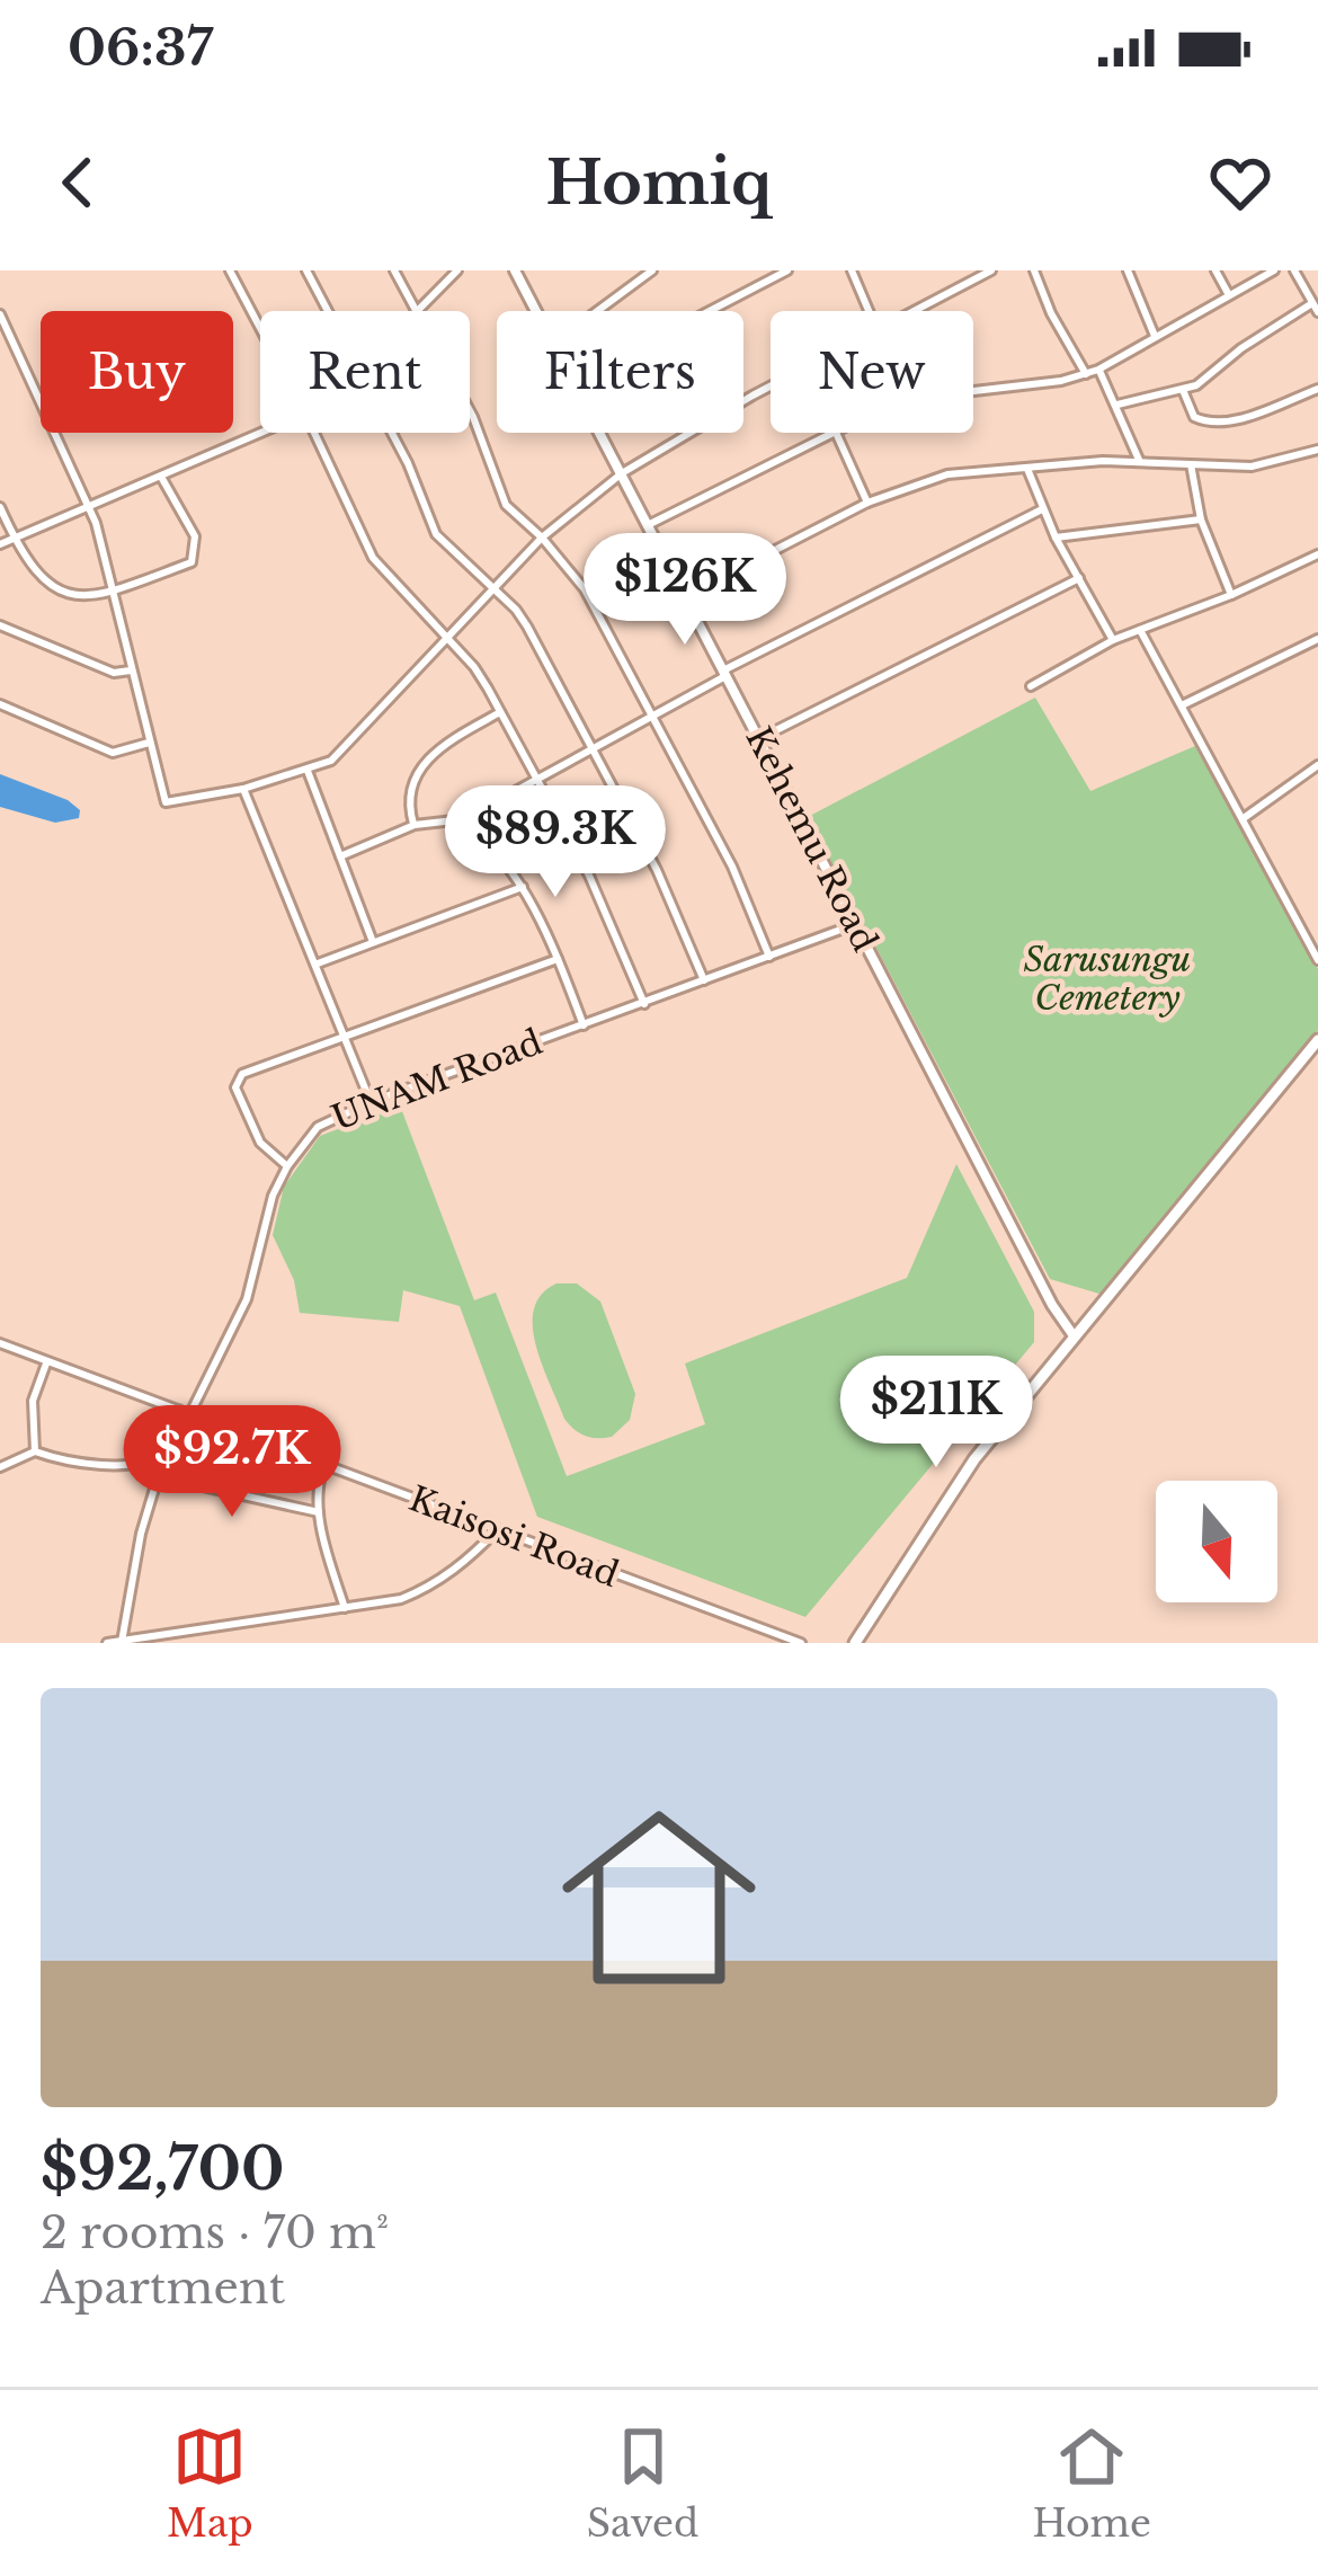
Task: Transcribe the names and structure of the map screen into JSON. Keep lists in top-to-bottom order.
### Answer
{
  "streets": {
    "street": ["Kehemu Road", "UNAM Road", "Kaisosi Road"]
  },
  "crossings": [
    ["Kehemu Road", "UNAM Road"],
    ["UNAM Road", "Kaisosi Road"]
  ],
  "parks": ["Sarusungu Cemetery"],
  "north": "bottom",
  "page": {
    "status": "06:37",
    "header": "Homiq",
    "chip": [
      "Buy",
      "Rent",
      "Filters",
      "New"
    ],
    "price": [
      "$126K",
      "$89.3K",
      "$211K",
      "$92.7K"
    ],
    "list": [
      {
        "name": "$92,700",
        "note": "2 rooms · 70 m² · Apartment"
      }
    ],
    "tabs": ["Map", "Saved", "Home"]
  }
}
